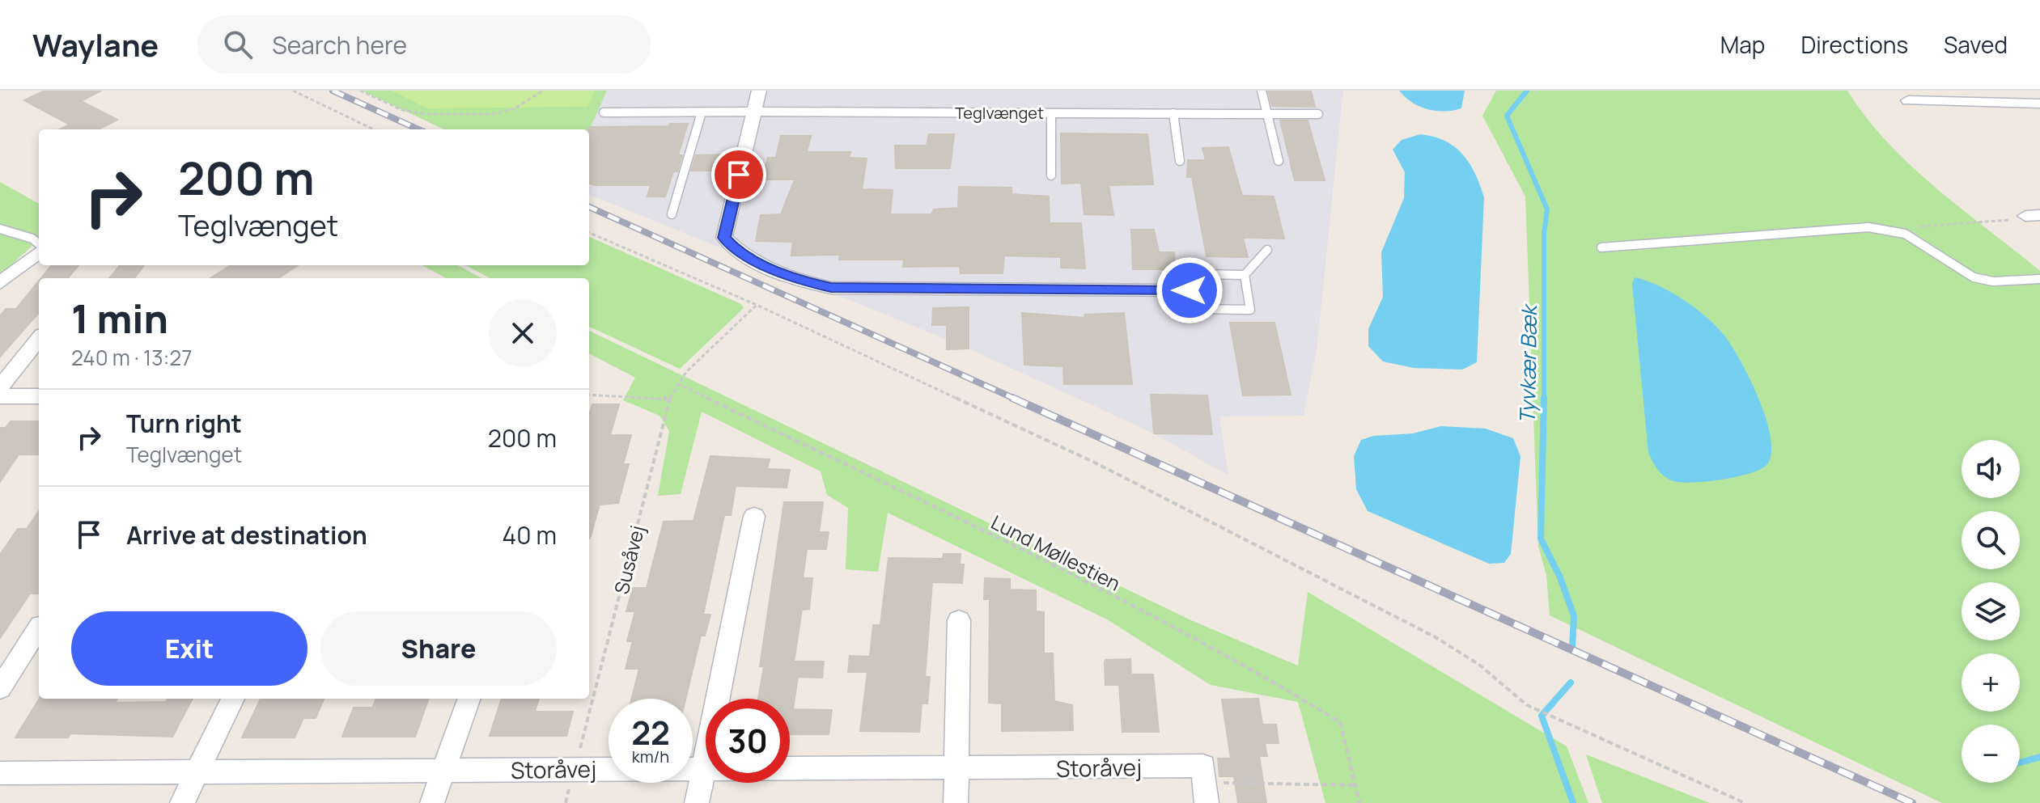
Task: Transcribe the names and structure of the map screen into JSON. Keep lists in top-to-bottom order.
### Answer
{
  "streets": {
    "street": ["Teglvænget", "Storåvej"],
    "path": ["Lund Møllestien", "Susåvej"]
  },
  "crossings": [
    ["Lund Møllestien", "Susåvej"],
    ["Susåvej", "Storåvej"]
  ],
  "water": ["Tyvkær Bæk"],
  "page": {
    "header": "Waylane",
    "search": "Search here",
    "nav": ["Map", "Directions", "Saved"],
    "turn": ["200 m", "Teglvænget"],
    "heading": ["1 min", "240 m · 13:27"],
    "list": [
      {
        "name": "Turn right",
        "note": "Teglvænget",
        "value": "200 m"
      },
      {
        "name": "Arrive at destination",
        "value": "40 m"
      }
    ],
    "map_buttons": ["+", "−"],
    "buttons": ["Exit", "Share"],
    "speed": "22 km/h",
    "limit": "30"
  }
}
